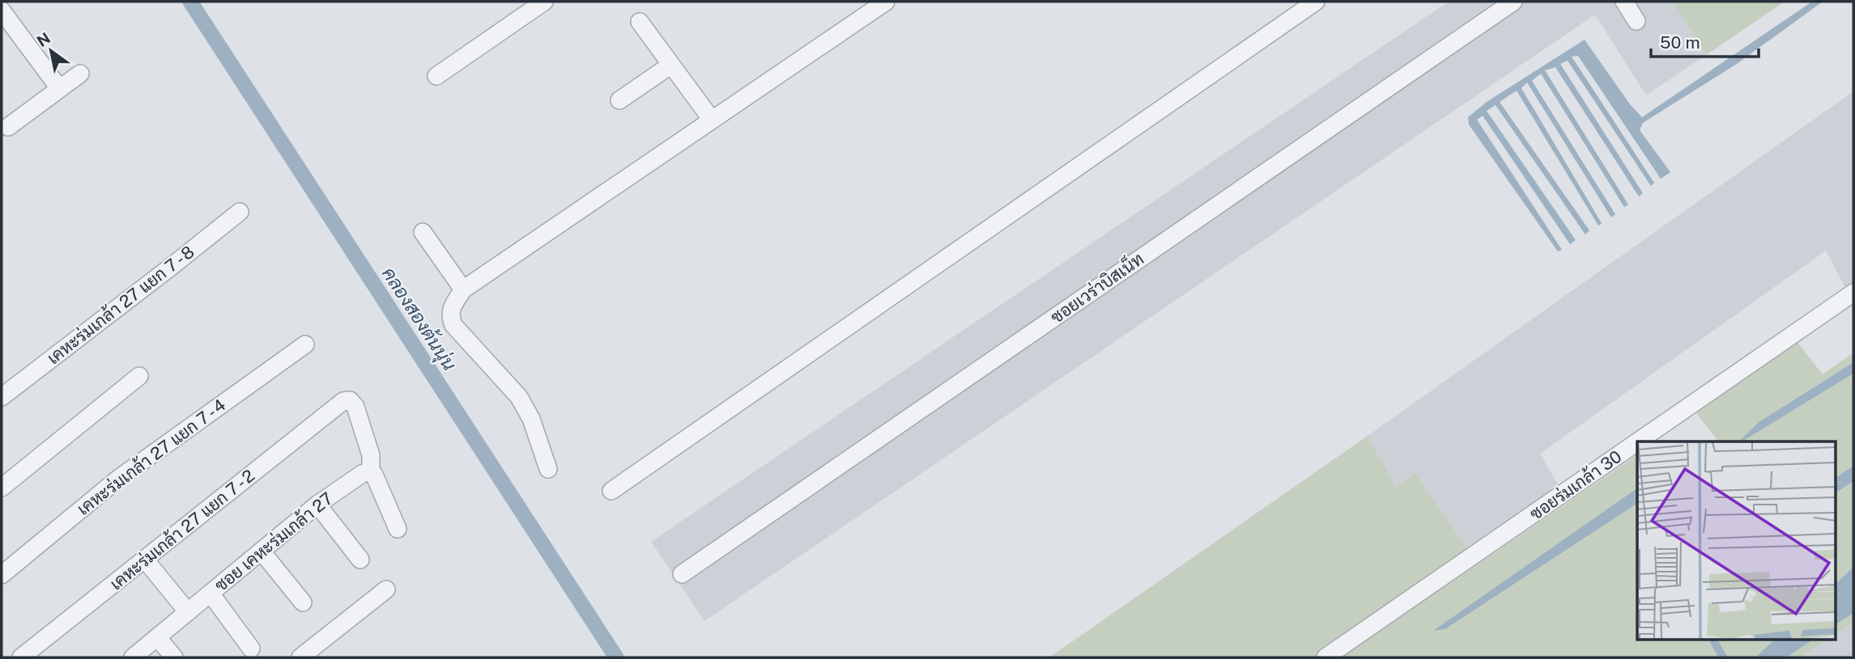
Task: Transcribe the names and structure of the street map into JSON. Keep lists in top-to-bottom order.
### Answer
{
  "streets": {
    "street": [
      "ซอยเวร่าบิสเน็ท",
      "เคหะร่มเกล้า 27 แยก 7 - 8",
      "เคหะร่มเกล้า 27 แยก 7 - 4",
      "ซอยร่มเกล้า 30",
      "เคหะร่มเกล้า 27 แยก 7 - 2",
      "ซอย เคหะร่มเกล้า 27"
    ]
  },
  "crossings": [
    ["เคหะร่มเกล้า 27 แยก 7 - 2", "ซอย เคหะร่มเกล้า 27"]
  ],
  "water": ["คลองสองต้นนุ่น"],
  "scale_bar": "50 m",
  "north": "top left"
}
